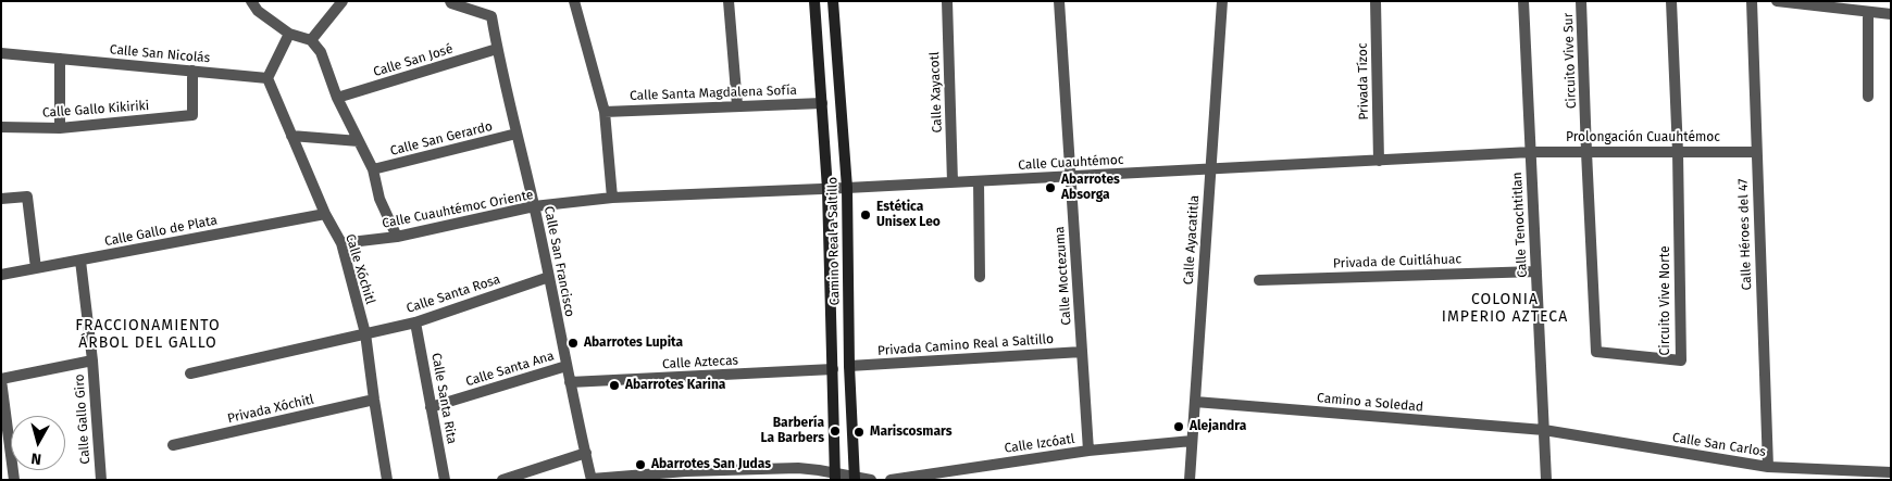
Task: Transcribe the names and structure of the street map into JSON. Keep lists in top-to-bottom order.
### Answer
{
  "streets": {
    "street": [
      "Calle San Nicolás",
      "Calle San José",
      "Circuito Vive Sur",
      "Privada Tízoc",
      "Calle Xayacotl",
      "Calle Santa Magdalena Sofía",
      "Calle Gallo Kikiriki",
      "Prolongación Cuauhtémoc",
      "Calle San Gerardo",
      "Calle Cuauhtémoc",
      "Calle Cuauhtémoc Oriente",
      "Calle Tenochtitlan",
      "Calle Gallo de Plata",
      "Calle Héroes del 47",
      "Calle Ayacatitla",
      "Camino Real a Saltillo",
      "Calle San Francisco",
      "Privada de Cuitláhuac",
      "Calle Xóchitl",
      "Calle Moctezuma",
      "Calle Santa Rosa",
      "Circuito Vive Norte",
      "Privada Camino Real a Saltillo",
      "Calle Aztecas",
      "Calle Santa Ana",
      "Calle Santa Rita",
      "Camino a Soledad",
      "Privada Xóchitl",
      "Calle Gallo Giro",
      "Calle Izcóatl",
      "Calle San Carlos"
    ]
  },
  "crossings": [
    ["Calle San Nicolás", "Calle Gallo Kikiriki"],
    ["Calle San Nicolás", "Calle Xóchitl"],
    ["Calle San José", "Calle San Francisco"],
    ["Circuito Vive Sur", "Prolongación Cuauhtémoc"],
    ["Circuito Vive Sur", "Circuito Vive Norte"],
    ["Privada Tízoc", "Calle Cuauhtémoc"],
    ["Calle Xayacotl", "Calle Cuauhtémoc"],
    ["Calle Santa Magdalena Sofía", "Camino Real a Saltillo"],
    ["Prolongación Cuauhtémoc", "Calle Cuauhtémoc"],
    ["Prolongación Cuauhtémoc", "Calle Tenochtitlan"],
    ["Prolongación Cuauhtémoc", "Calle Héroes del 47"],
    ["Prolongación Cuauhtémoc", "Circuito Vive Norte"],
    ["Calle San Gerardo", "Calle San Francisco"],
    ["Calle Cuauhtémoc", "Calle Cuauhtémoc Oriente"],
    ["Calle Cuauhtémoc", "Calle Tenochtitlan"],
    ["Calle Cuauhtémoc", "Calle Ayacatitla"],
    ["Calle Cuauhtémoc", "Camino Real a Saltillo"],
    ["Calle Cuauhtémoc", "Calle Moctezuma"],
    ["Calle Cuauhtémoc Oriente", "Calle San Francisco"],
    ["Calle Cuauhtémoc Oriente", "Calle Xóchitl"],
    ["Calle Tenochtitlan", "Privada de Cuitláhuac"],
    ["Calle Tenochtitlan", "Camino a Soledad"],
    ["Calle Tenochtitlan", "Calle San Carlos"],
    ["Calle Gallo de Plata", "Calle Xóchitl"],
    ["Calle Gallo de Plata", "Calle Gallo Giro"],
    ["Calle Héroes del 47", "Calle San Carlos"],
    ["Calle Ayacatitla", "Camino a Soledad"],
    ["Calle Ayacatitla", "Calle Izcóatl"],
    ["Camino Real a Saltillo", "Privada Camino Real a Saltillo"],
    ["Camino Real a Saltillo", "Calle Aztecas"],
    ["Calle San Francisco", "Calle Santa Rosa"],
    ["Calle San Francisco", "Calle Aztecas"],
    ["Calle San Francisco", "Calle Santa Ana"],
    ["Calle Xóchitl", "Calle Santa Rosa"],
    ["Calle Xóchitl", "Privada Xóchitl"],
    ["Calle Moctezuma", "Privada Camino Real a Saltillo"],
    ["Calle Moctezuma", "Calle Izcóatl"],
    ["Calle Santa Rosa", "Calle Santa Rita"],
    ["Calle Santa Ana", "Calle Santa Rita"],
    ["Camino a Soledad", "Calle San Carlos"]
  ],
  "districts": ["COLONIA IMPERIO AZTECA", "FRACCIONAMIENTO ÁRBOL DEL GALLO"],
  "places": [
    "Abarrotes Absorga",
    "Estética Unisex Leo",
    "Abarrotes Lupita",
    "Abarrotes Karina",
    "Alejandra",
    "Barbería La Barbers",
    "Mariscosmars",
    "Abarrotes San Judas"
  ],
  "north": "bottom"
}
